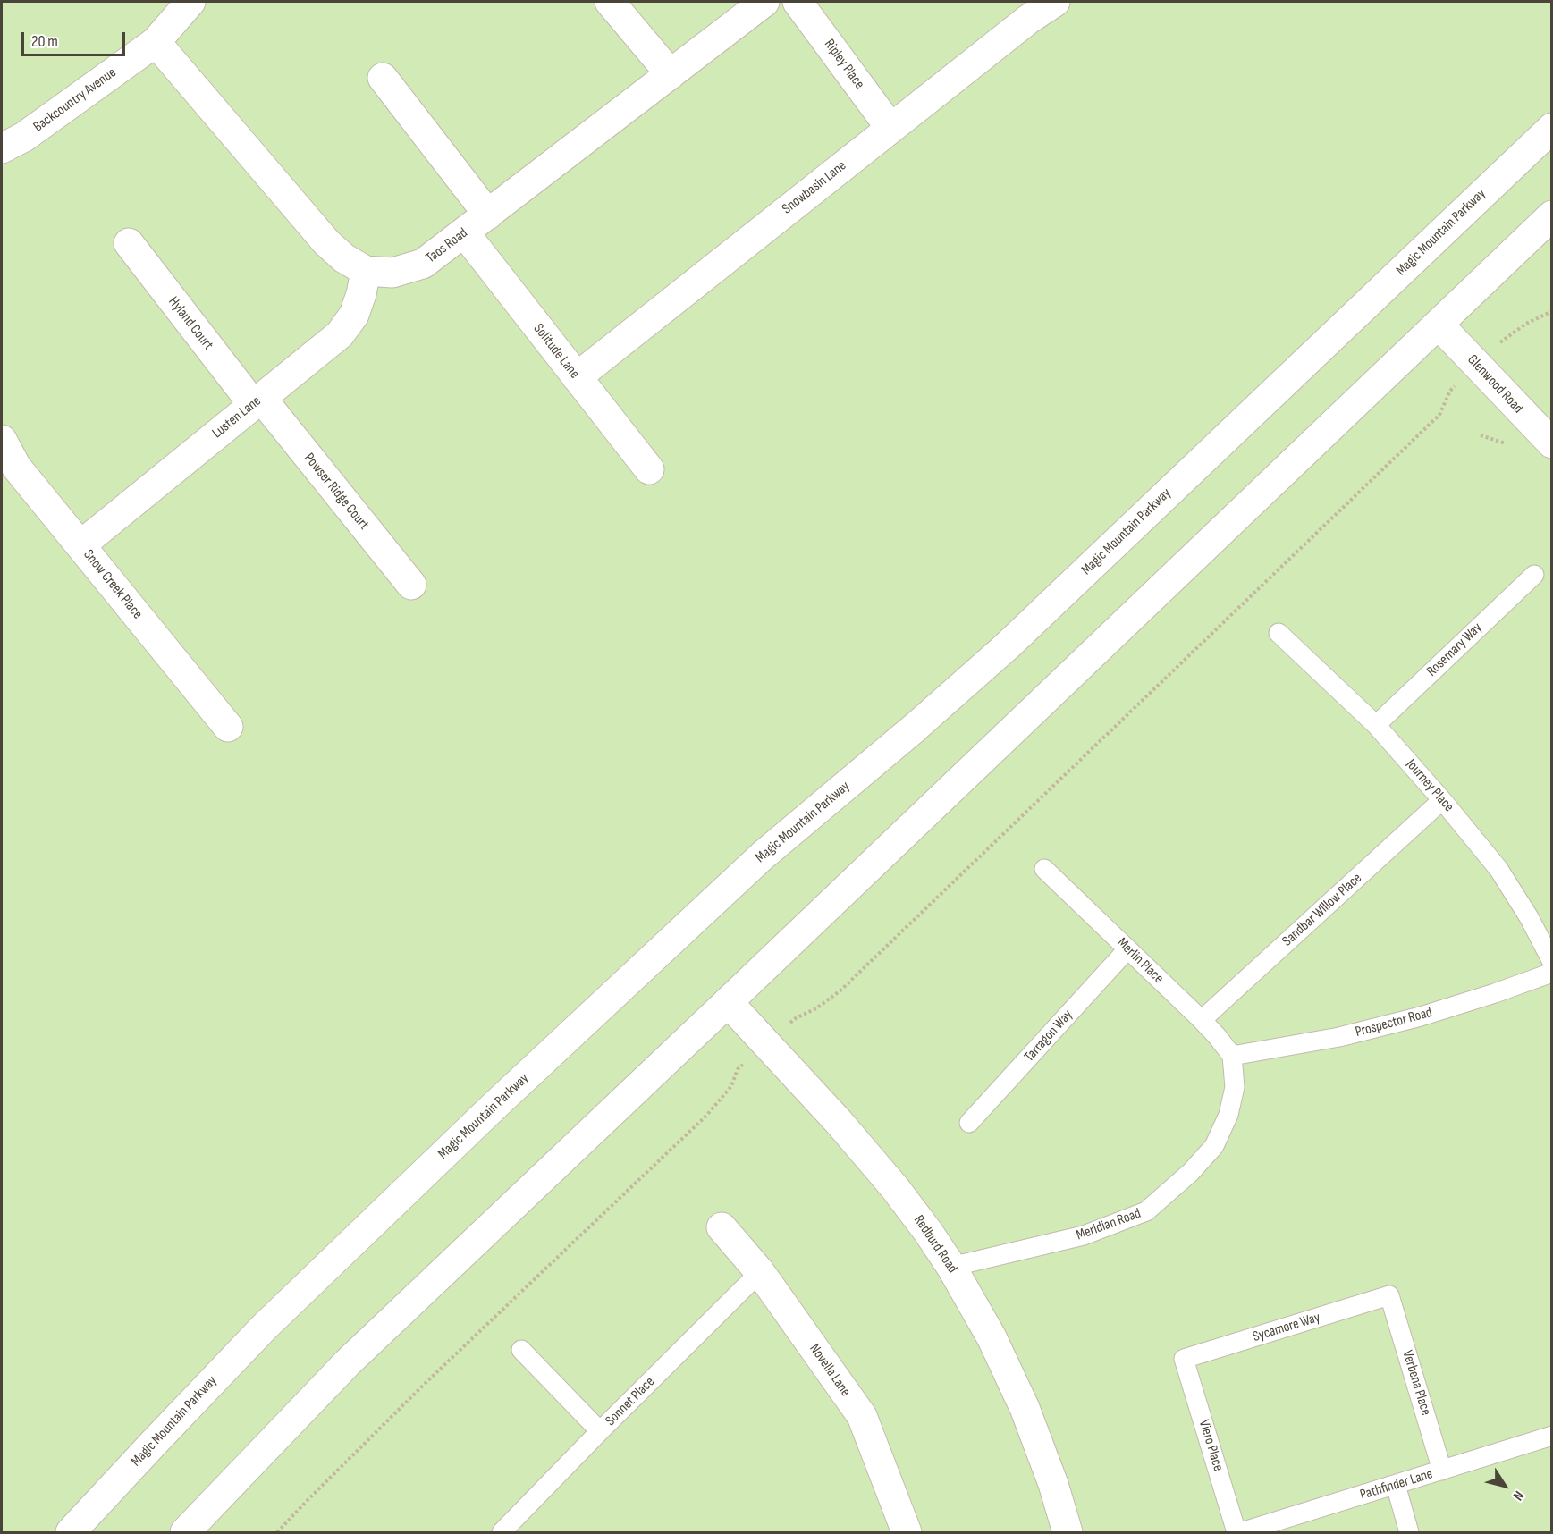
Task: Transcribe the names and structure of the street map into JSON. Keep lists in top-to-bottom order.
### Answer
{
  "streets": {
    "street": [
      "Ripley Place",
      "Backcountry Avenue",
      "Snowbasin Lane",
      "Magic Mountain Parkway",
      "Taos Road",
      "Hyland Court",
      "Solitude Lane",
      "Glenwood Road",
      "Lusten Lane",
      "Powser Ridge Court",
      "Snow Creek Place",
      "Redburd Road",
      "Novella Lane"
    ],
    "lane": [
      "Rosemary Way",
      "Journey Place",
      "Sandbar Willow Place",
      "Merlin Place",
      "Prospector Road",
      "Tarragon Way",
      "Meridian Road",
      "Sycamore Way",
      "Verbena Place",
      "Sonnet Place",
      "Viero Place",
      "Pathfinder Lane"
    ]
  },
  "crossings": [
    ["Ripley Place", "Snowbasin Lane"],
    ["Backcountry Avenue", "Taos Road"],
    ["Snowbasin Lane", "Solitude Lane"],
    ["Taos Road", "Solitude Lane"],
    ["Taos Road", "Lusten Lane"],
    ["Hyland Court", "Lusten Lane"],
    ["Hyland Court", "Powser Ridge Court"],
    ["Lusten Lane", "Powser Ridge Court"],
    ["Lusten Lane", "Snow Creek Place"],
    ["Rosemary Way", "Journey Place"],
    ["Journey Place", "Sandbar Willow Place"],
    ["Sandbar Willow Place", "Merlin Place"],
    ["Merlin Place", "Prospector Road"],
    ["Merlin Place", "Tarragon Way"],
    ["Merlin Place", "Meridian Road"],
    ["Prospector Road", "Meridian Road"],
    ["Meridian Road", "Redburd Road"],
    ["Sycamore Way", "Verbena Place"],
    ["Sycamore Way", "Viero Place"],
    ["Novella Lane", "Sonnet Place"],
    ["Verbena Place", "Pathfinder Lane"]
  ],
  "scale_bar": "20 m",
  "north": "bottom right"
}
